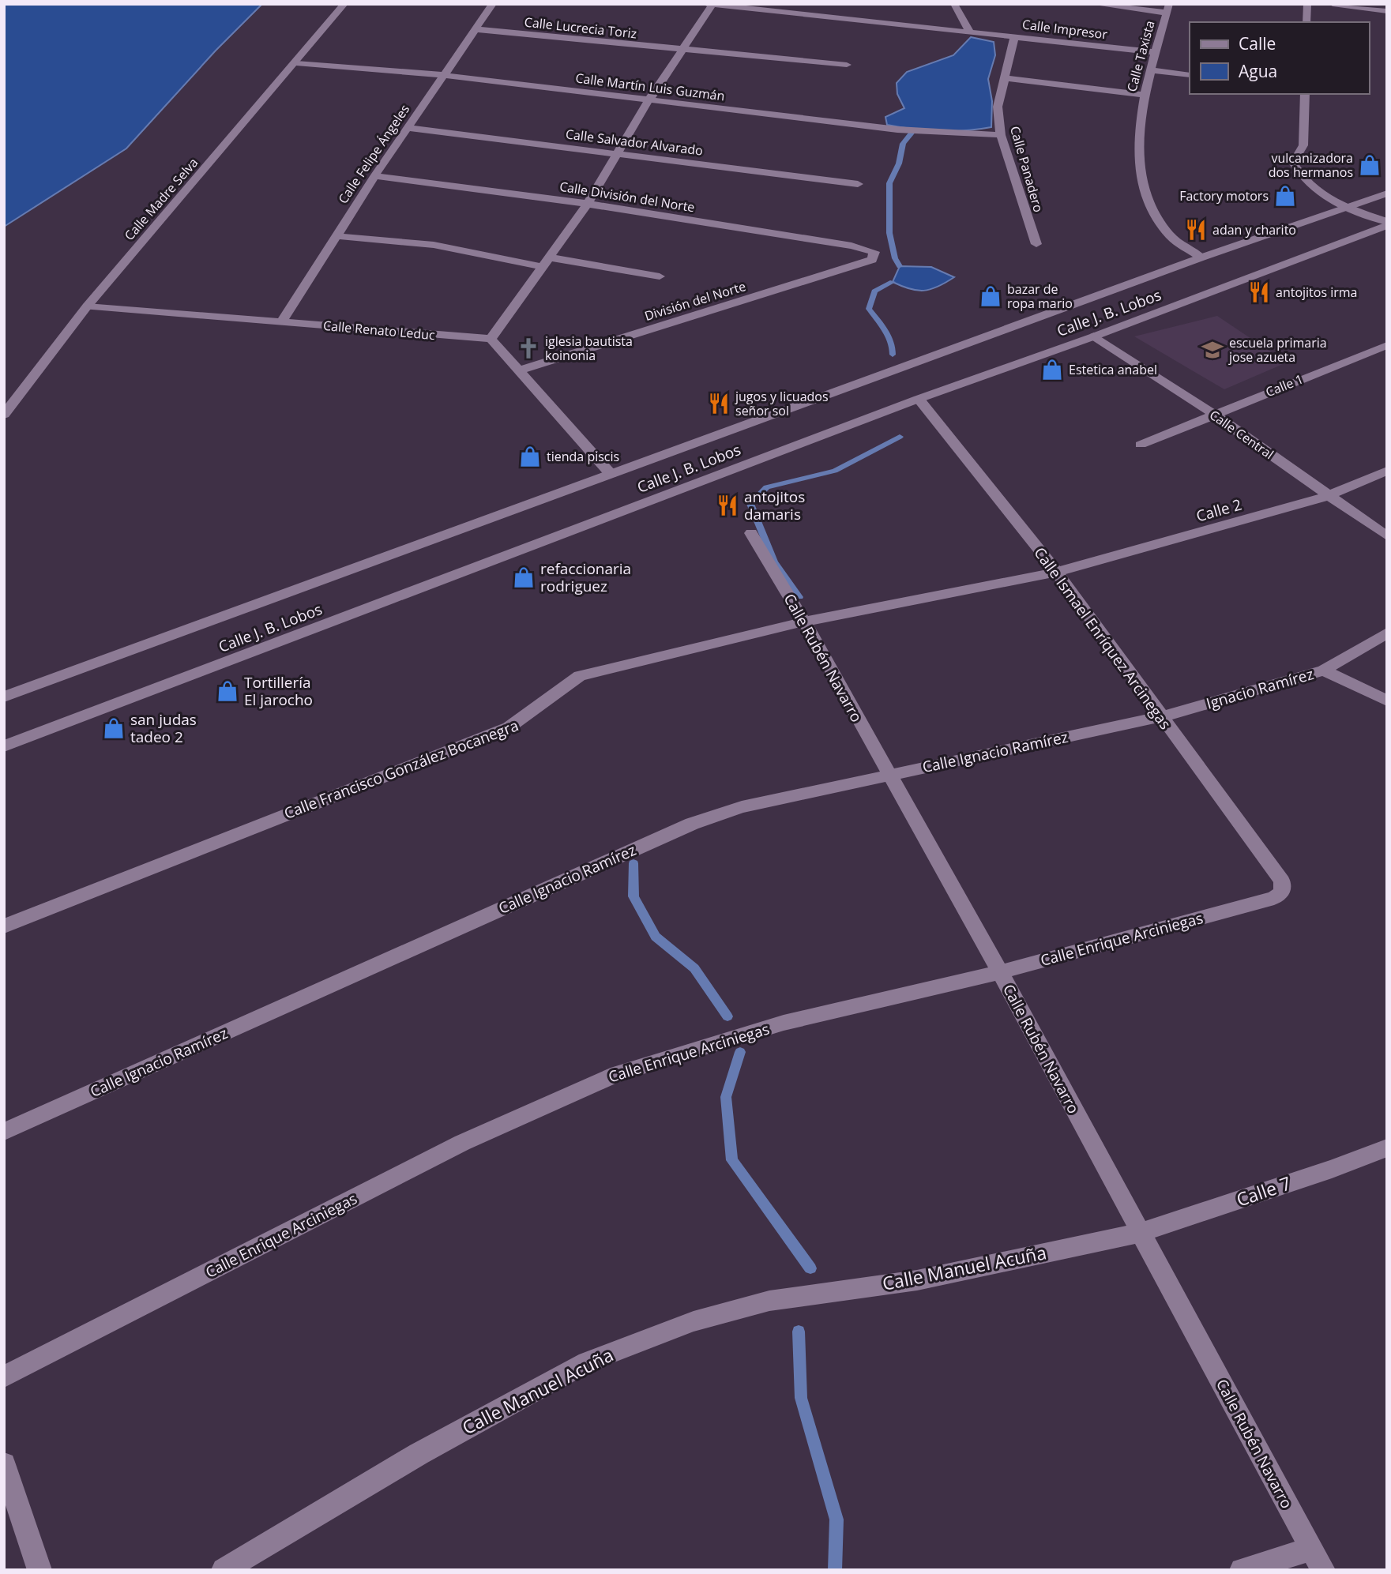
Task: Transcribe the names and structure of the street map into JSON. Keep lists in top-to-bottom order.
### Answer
{
  "streets": {
    "street": [
      "Calle Lucrecia Toriz",
      "Calle Impresor",
      "Calle Taxista",
      "Calle Martín Luis Guzmán",
      "Calle Salvador Alvarado",
      "Calle Felipe Ángeles",
      "Calle Panadero",
      "Calle División del Norte",
      "Calle Madre Selva",
      "División del Norte",
      "Calle J. B. Lobos",
      "Calle Renato Leduc",
      "Calle 1",
      "Calle Central",
      "Calle 2",
      "Calle Ismael Enríquez Arcinegas",
      "Calle Rubén Navarro",
      "Ignacio Ramírez",
      "Calle Ignacio Ramírez",
      "Calle Francisco González Bocanegra",
      "Calle Enrique Arciniegas",
      "Calle 7",
      "Calle Manuel Acuña"
    ]
  },
  "crossings": [
    ["Calle Lucrecia Toriz", "Calle Felipe Ángeles"],
    ["Calle Impresor", "Calle Taxista"],
    ["Calle Impresor", "Calle Panadero"],
    ["Calle Taxista", "Calle J. B. Lobos"],
    ["Calle Martín Luis Guzmán", "Calle Felipe Ángeles"],
    ["Calle Martín Luis Guzmán", "Calle Panadero"],
    ["Calle Martín Luis Guzmán", "Calle Madre Selva"],
    ["Calle Salvador Alvarado", "Calle Felipe Ángeles"],
    ["Calle Felipe Ángeles", "Calle División del Norte"],
    ["Calle Felipe Ángeles", "Calle Renato Leduc"],
    ["Calle División del Norte", "División del Norte"],
    ["Calle Madre Selva", "Calle Renato Leduc"],
    ["Calle J. B. Lobos", "Calle Central"],
    ["Calle J. B. Lobos", "Calle Ismael Enríquez Arcinegas"],
    ["Calle 1", "Calle Central"],
    ["Calle Central", "Calle 2"],
    ["Calle 2", "Calle Ismael Enríquez Arcinegas"],
    ["Calle 2", "Calle Francisco González Bocanegra"],
    ["Calle Ismael Enríquez Arcinegas", "Ignacio Ramírez"],
    ["Calle Ismael Enríquez Arcinegas", "Calle Ignacio Ramírez"],
    ["Calle Ismael Enríquez Arcinegas", "Calle Francisco González Bocanegra"],
    ["Calle Ismael Enríquez Arcinegas", "Calle Enrique Arciniegas"],
    ["Calle Rubén Navarro", "Calle Ignacio Ramírez"],
    ["Calle Rubén Navarro", "Calle Francisco González Bocanegra"],
    ["Calle Rubén Navarro", "Calle Enrique Arciniegas"],
    ["Calle Rubén Navarro", "Calle 7"],
    ["Calle Rubén Navarro", "Calle Manuel Acuña"],
    ["Ignacio Ramírez", "Calle Ignacio Ramírez"],
    ["Calle 7", "Calle Manuel Acuña"]
  ],
  "places": {
    "shop": [
      "vulcanizadora dos hermanos",
      "Factory motors",
      "bazar de ropa mario",
      "Estetica anabel",
      "tienda piscis",
      "refaccionaria rodriguez",
      "Tortillería El jarocho",
      "san judas tadeo 2"
    ],
    "restaurant": [
      "adan y charito",
      "antojitos irma",
      "jugos y licuados señor sol",
      "antojitos damaris"
    ],
    "church": ["iglesia bautista koinonia"],
    "school or university": ["escuela primaria jose azueta"]
  },
  "legend": ["Calle", "Agua"]
}
